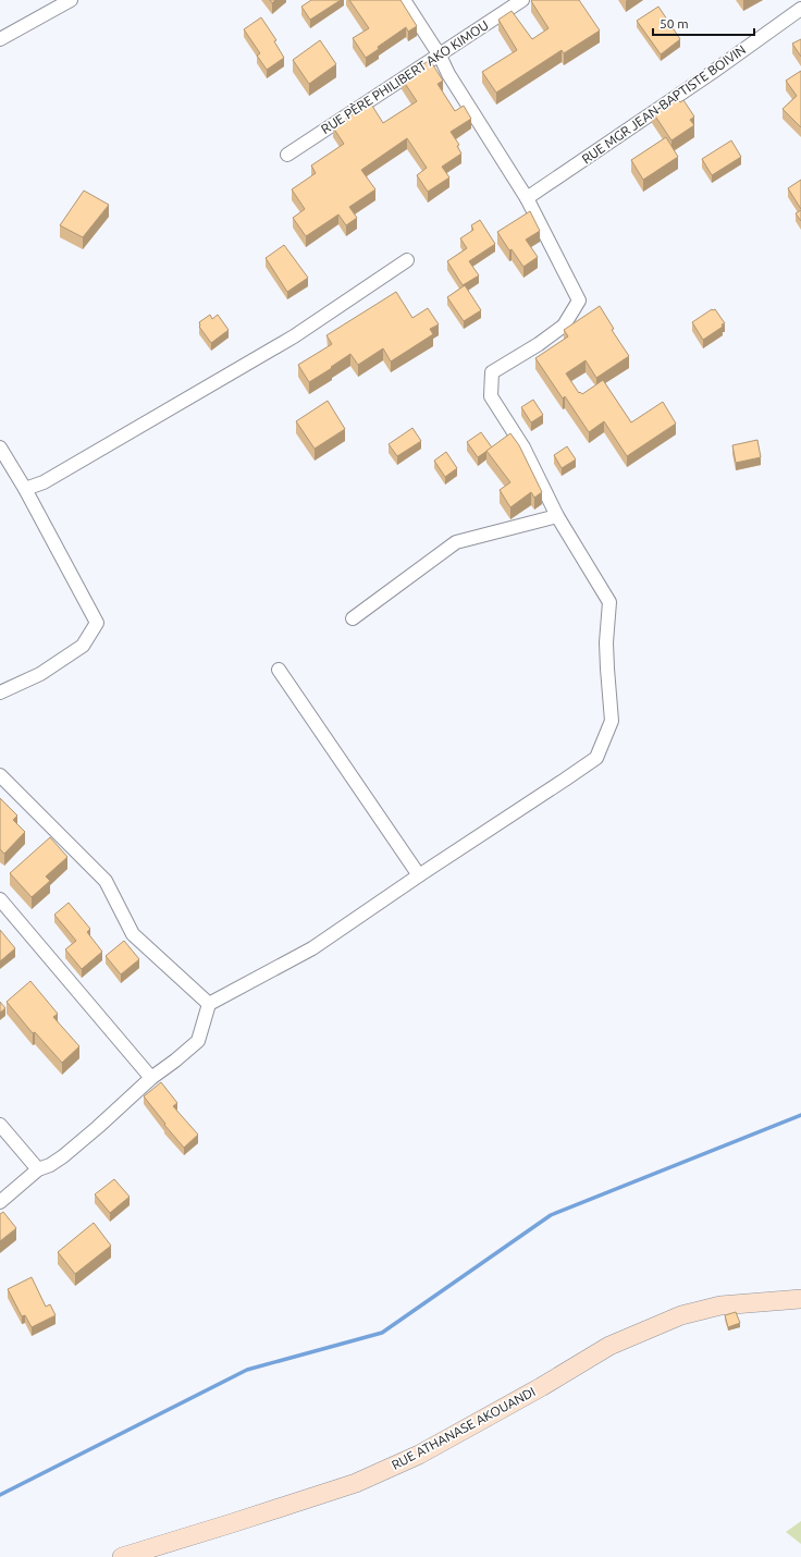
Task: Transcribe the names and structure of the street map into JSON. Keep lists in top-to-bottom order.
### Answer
{
  "streets": {
    "street": ["RUE PÈRE PHILIBERT AKO KIMOU", "RUE MGR JEAN-BAPTISTE BOIVIN", "RUE ATHANASE AKOUANDI"]
  },
  "scale_bar": "50 m"
}
